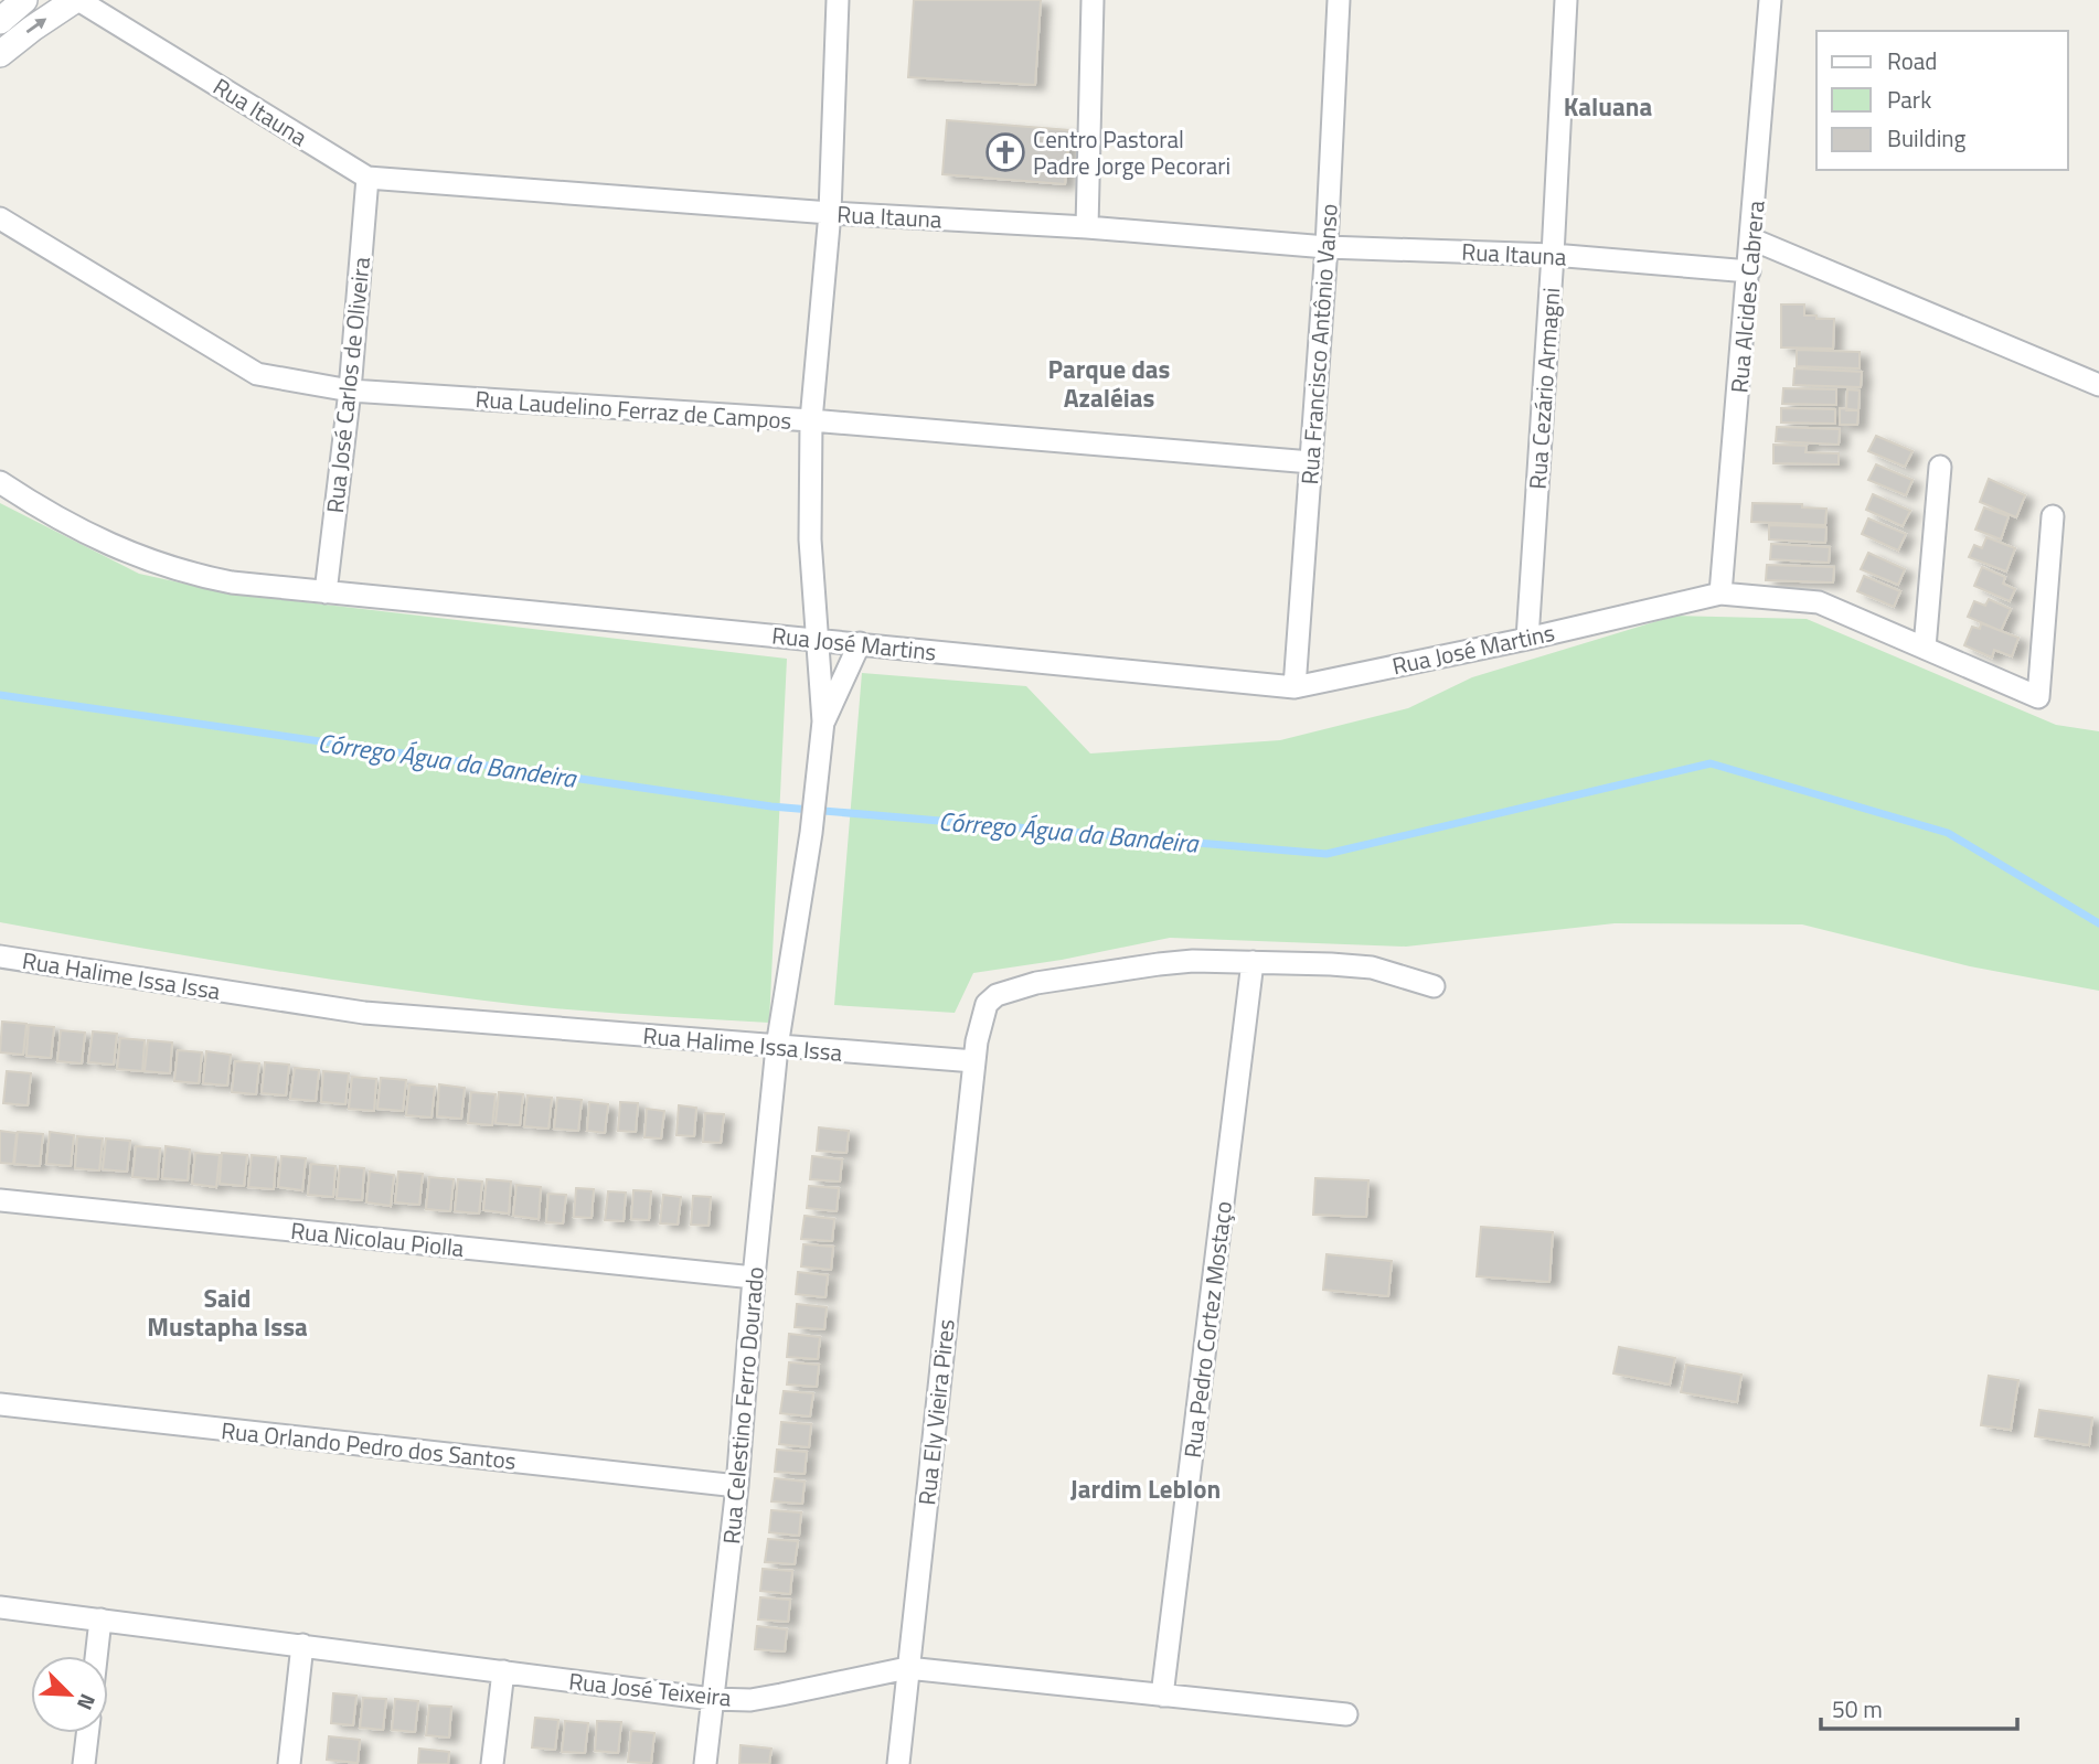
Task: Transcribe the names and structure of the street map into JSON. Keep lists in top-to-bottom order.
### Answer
{
  "streets": {
    "street": [
      "Rua Itauna",
      "Rua Alcides Cabrera",
      "Rua Francisco Antônio Vanso",
      "Rua José Carlos de Oliveira",
      "Rua Cezário Armagni",
      "Rua Laudelino Ferraz de Campos",
      "Rua José Martins",
      "Rua Halime Issa Issa",
      "Rua Nicolau Piolla",
      "Rua Pedro Cortez Mostaço",
      "Rua Celestino Ferro Dourado",
      "Rua Ely Vieira Pires",
      "Rua Orlando Pedro dos Santos",
      "Rua José Teixeira"
    ]
  },
  "crossings": [
    ["Rua Itauna", "Rua Alcides Cabrera"],
    ["Rua Itauna", "Rua Francisco Antônio Vanso"],
    ["Rua Itauna", "Rua José Carlos de Oliveira"],
    ["Rua Itauna", "Rua Cezário Armagni"],
    ["Rua Alcides Cabrera", "Rua José Martins"],
    ["Rua Francisco Antônio Vanso", "Rua Laudelino Ferraz de Campos"],
    ["Rua Francisco Antônio Vanso", "Rua José Martins"],
    ["Rua José Carlos de Oliveira", "Rua Laudelino Ferraz de Campos"],
    ["Rua José Carlos de Oliveira", "Rua José Martins"],
    ["Rua Cezário Armagni", "Rua José Martins"],
    ["Rua Halime Issa Issa", "Rua Celestino Ferro Dourado"],
    ["Rua Halime Issa Issa", "Rua Ely Vieira Pires"],
    ["Rua Nicolau Piolla", "Rua Celestino Ferro Dourado"],
    ["Rua Pedro Cortez Mostaço", "Rua José Teixeira"],
    ["Rua Celestino Ferro Dourado", "Rua Orlando Pedro dos Santos"],
    ["Rua Celestino Ferro Dourado", "Rua José Teixeira"],
    ["Rua Ely Vieira Pires", "Rua José Teixeira"]
  ],
  "districts": [
    "Kaluana",
    "Parque das Azaléias",
    "Said Mustapha Issa",
    "Jardim Leblon"
  ],
  "water": ["Córrego Água da Bandeira"],
  "places": {
    "church": ["Centro Pastoral Padre Jorge Pecorari"]
  },
  "legend": ["Road", "Park", "Building"],
  "scale_bar": "50 m",
  "north": "bottom right"
}
